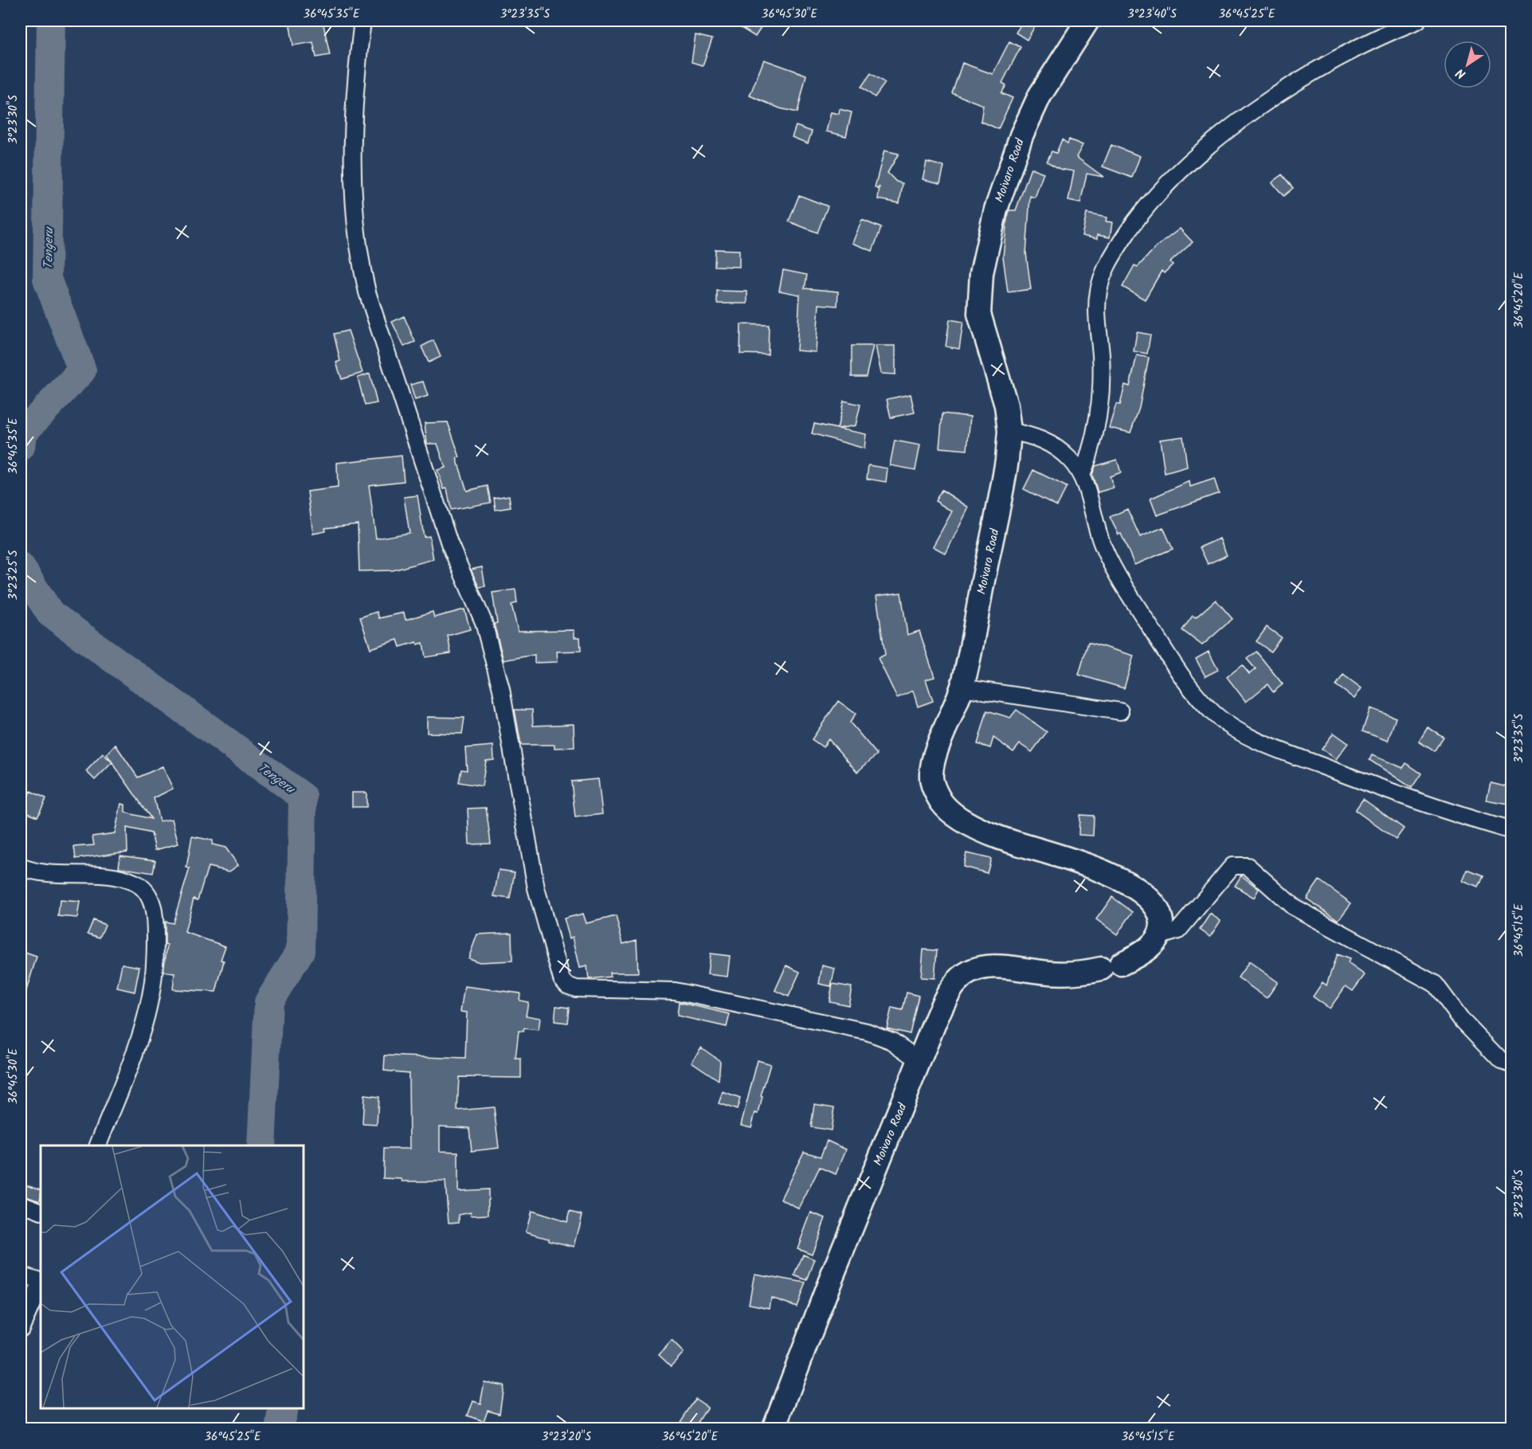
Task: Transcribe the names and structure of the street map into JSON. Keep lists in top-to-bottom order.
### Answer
{
  "streets": {
    "street": ["Moivaro Road"]
  },
  "water": ["Tengeru"],
  "north": "bottom left",
  "coordinates": [
    "36°45'35\"E",
    "3°23'35\"S",
    "36°45'30\"E",
    "3°23'40\"S",
    "36°45'25\"E",
    "3°23'30\"S",
    "36°45'20\"E",
    "3°23'25\"S",
    "36°45'15\"E",
    "3°23'20\"S"
  ]
}
